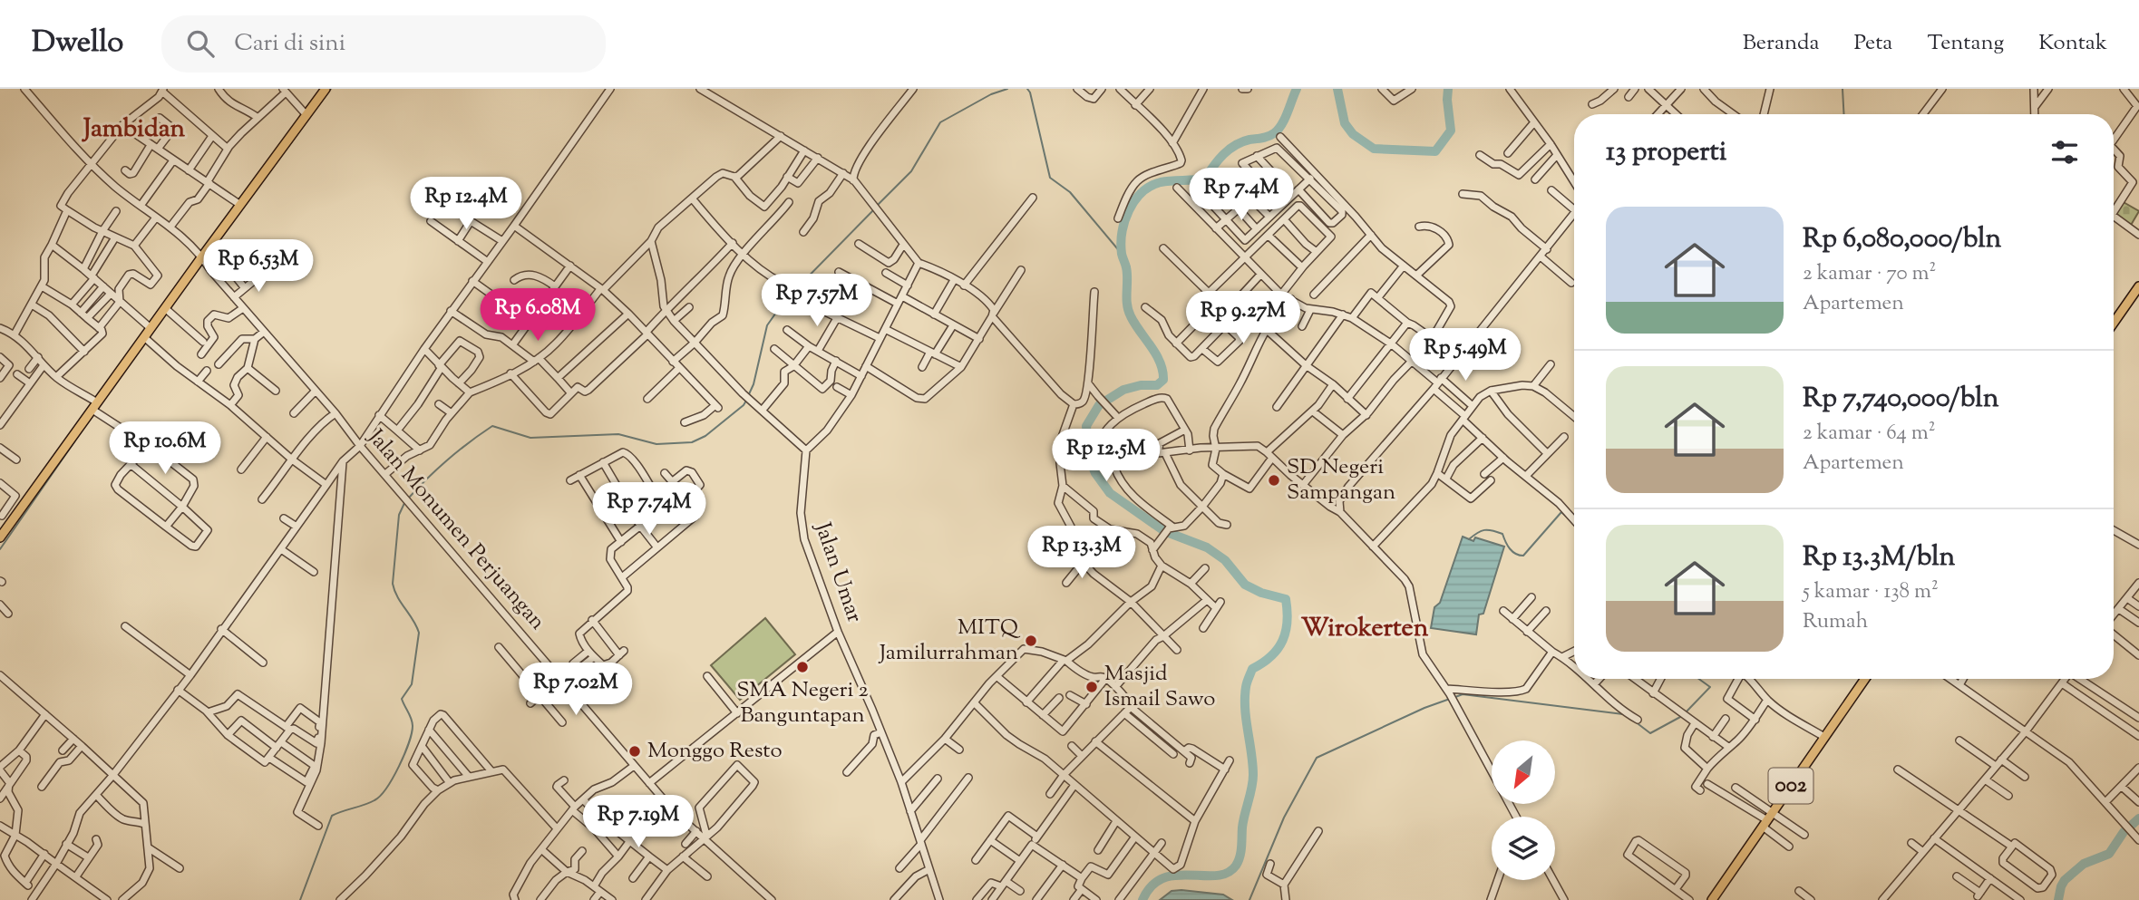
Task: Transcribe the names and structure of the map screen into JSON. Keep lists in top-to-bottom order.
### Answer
{
  "streets": {
    "main road": ["002"],
    "street": ["Jalan Monumen Perjuangan", "Jalan Umar"]
  },
  "districts": ["Jambidan", "Wirokerten"],
  "places": [
    "SD Negeri Sampangan",
    "MITQ Jamilurrahman",
    "SMA Negeri 2 Banguntapan",
    "Masjid Ismail Sawo",
    "Monggo Resto"
  ],
  "north": "bottom left",
  "page": {
    "header": "Dwello",
    "search": "Cari di sini",
    "nav": [
      "Beranda",
      "Peta",
      "Tentang",
      "Kontak"
    ],
    "heading": "13 properti",
    "price": [
      "Rp 7.4M",
      "Rp 12.4M",
      "Rp 6.53M",
      "Rp 7.57M",
      "Rp 6.08M",
      "Rp 9.27M",
      "Rp 5.49M",
      "Rp 10.6M",
      "Rp 12.5M",
      "Rp 7.74M",
      "Rp 13.3M",
      "Rp 7.02M",
      "Rp 7.19M"
    ],
    "list": [
      {
        "name": "Rp 6,080,000/bln",
        "note": "2 kamar · 70 m² · Apartemen"
      },
      {
        "name": "Rp 7,740,000/bln",
        "note": "2 kamar · 64 m² · Apartemen"
      },
      {
        "name": "Rp 13.3M/bln",
        "note": "5 kamar · 138 m² · Rumah"
      }
    ]
  }
}
